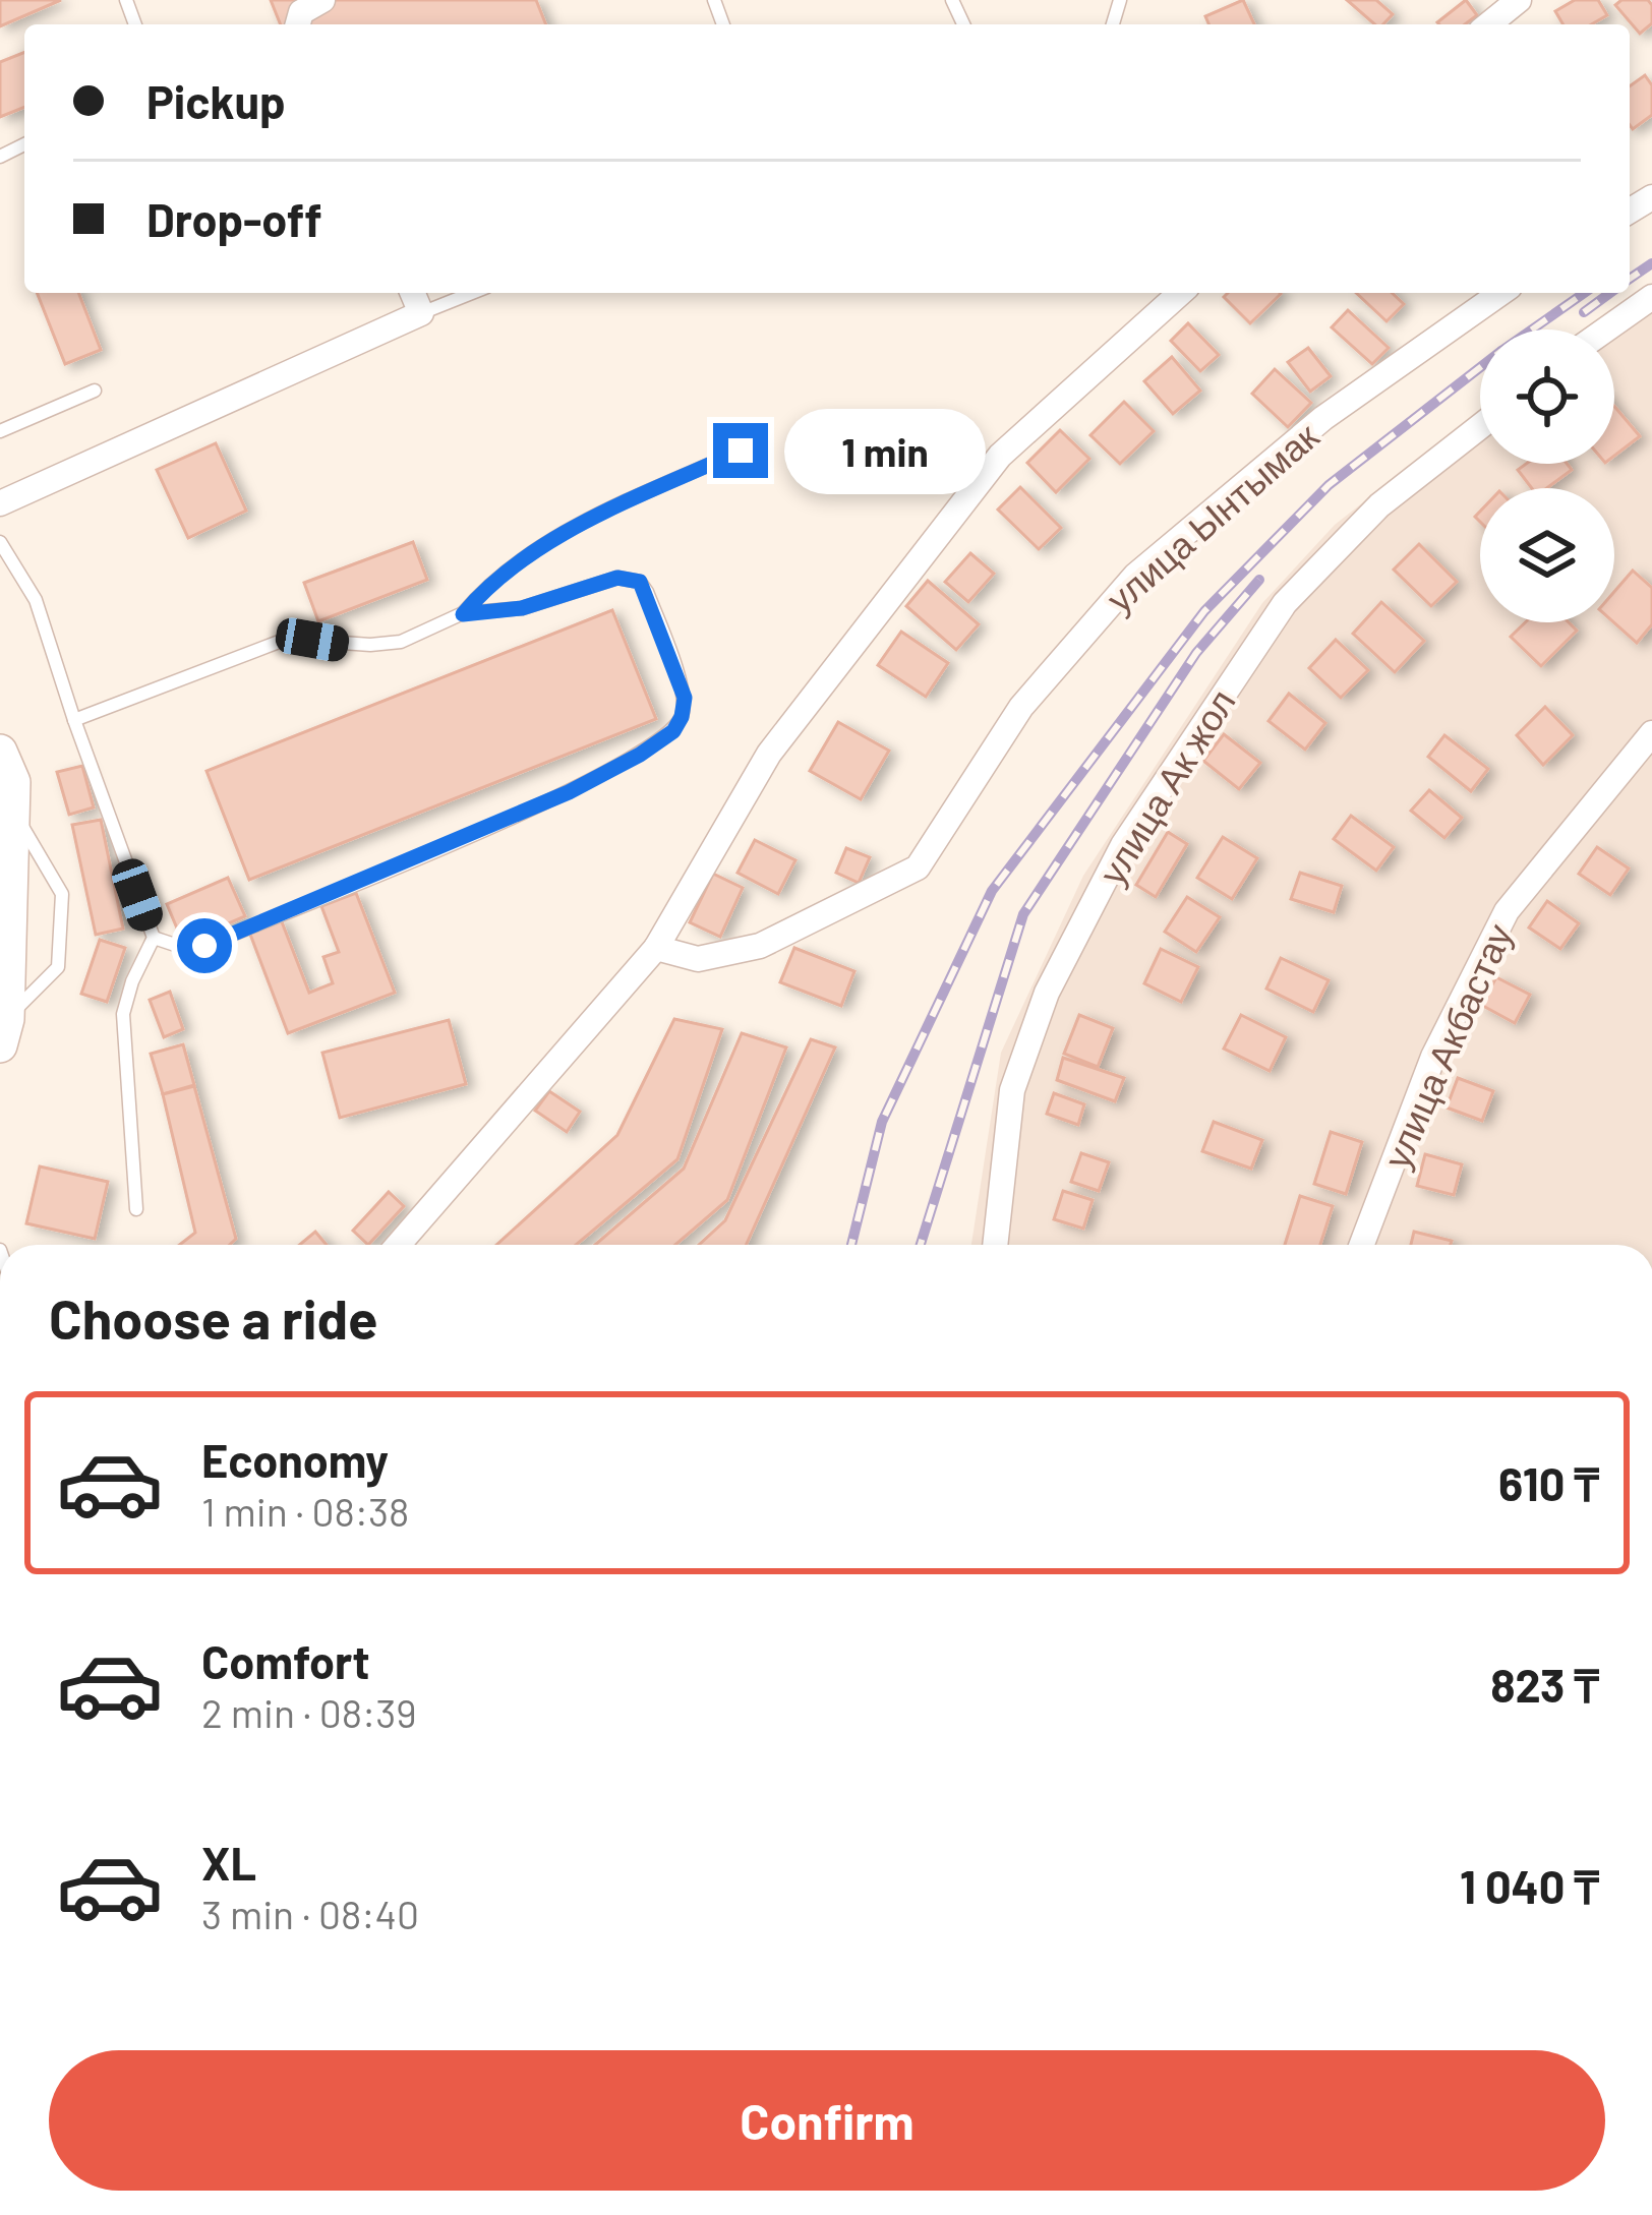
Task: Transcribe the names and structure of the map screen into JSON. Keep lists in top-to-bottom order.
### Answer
{
  "streets": {
    "street": ["улица Ынтымак", "улица Ак жол", "улица Акбастау"]
  },
  "page": {
    "banner": ["Pickup", "Drop-off"],
    "bubble": "1 min",
    "heading": "Choose a ride",
    "list": [
      {
        "name": "Economy",
        "note": "1 min · 08:38",
        "value": "610 ₸"
      },
      {
        "name": "Comfort",
        "note": "2 min · 08:39",
        "value": "823 ₸"
      },
      {
        "name": "XL",
        "note": "3 min · 08:40",
        "value": "1 040 ₸"
      }
    ],
    "buttons": "Confirm"
  }
}
